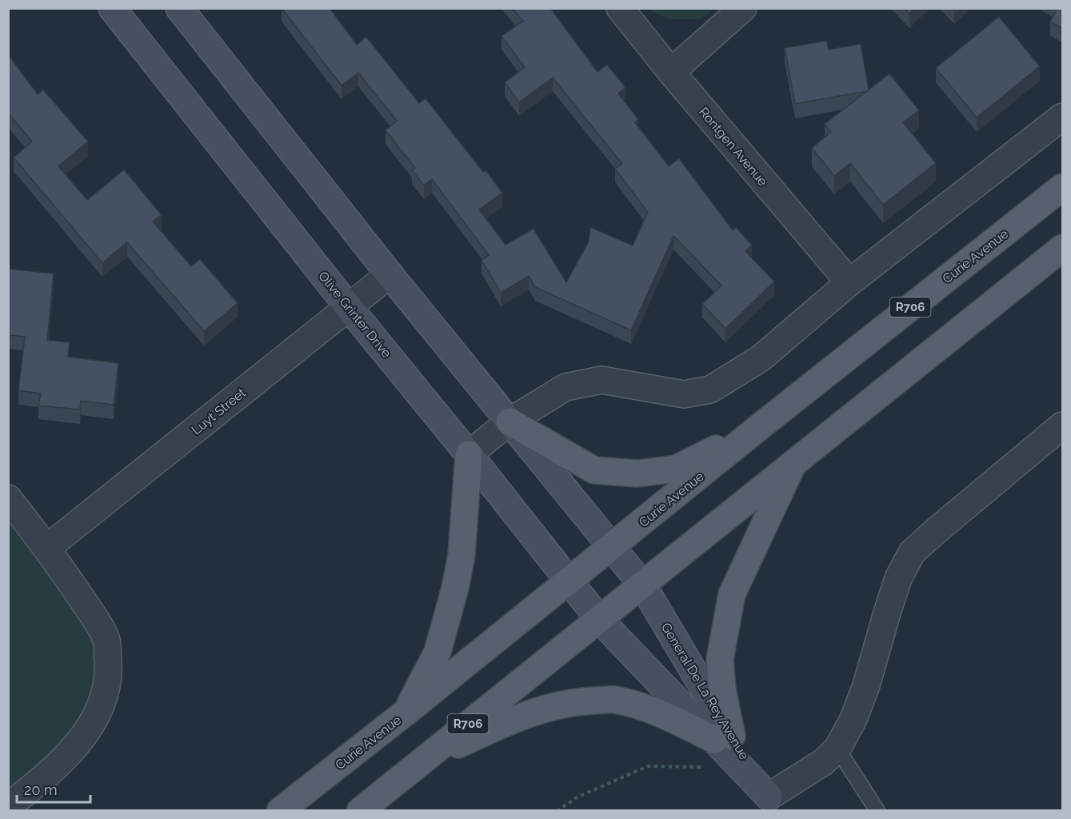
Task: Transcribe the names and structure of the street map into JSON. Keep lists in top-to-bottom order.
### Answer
{
  "streets": {
    "main road": ["Curie Avenue", "R706"],
    "street": [
      "Rontgen Avenue",
      "Olive Grinter Drive",
      "Luyt Street",
      "General De La Rey Avenue"
    ]
  },
  "crossings": [
    ["Curie Avenue", "Olive Grinter Drive"],
    ["R706", "Olive Grinter Drive"],
    ["R706", "General De La Rey Avenue"],
    ["Olive Grinter Drive", "Luyt Street"],
    ["Olive Grinter Drive", "General De La Rey Avenue"]
  ],
  "scale_bar": "20 m"
}
